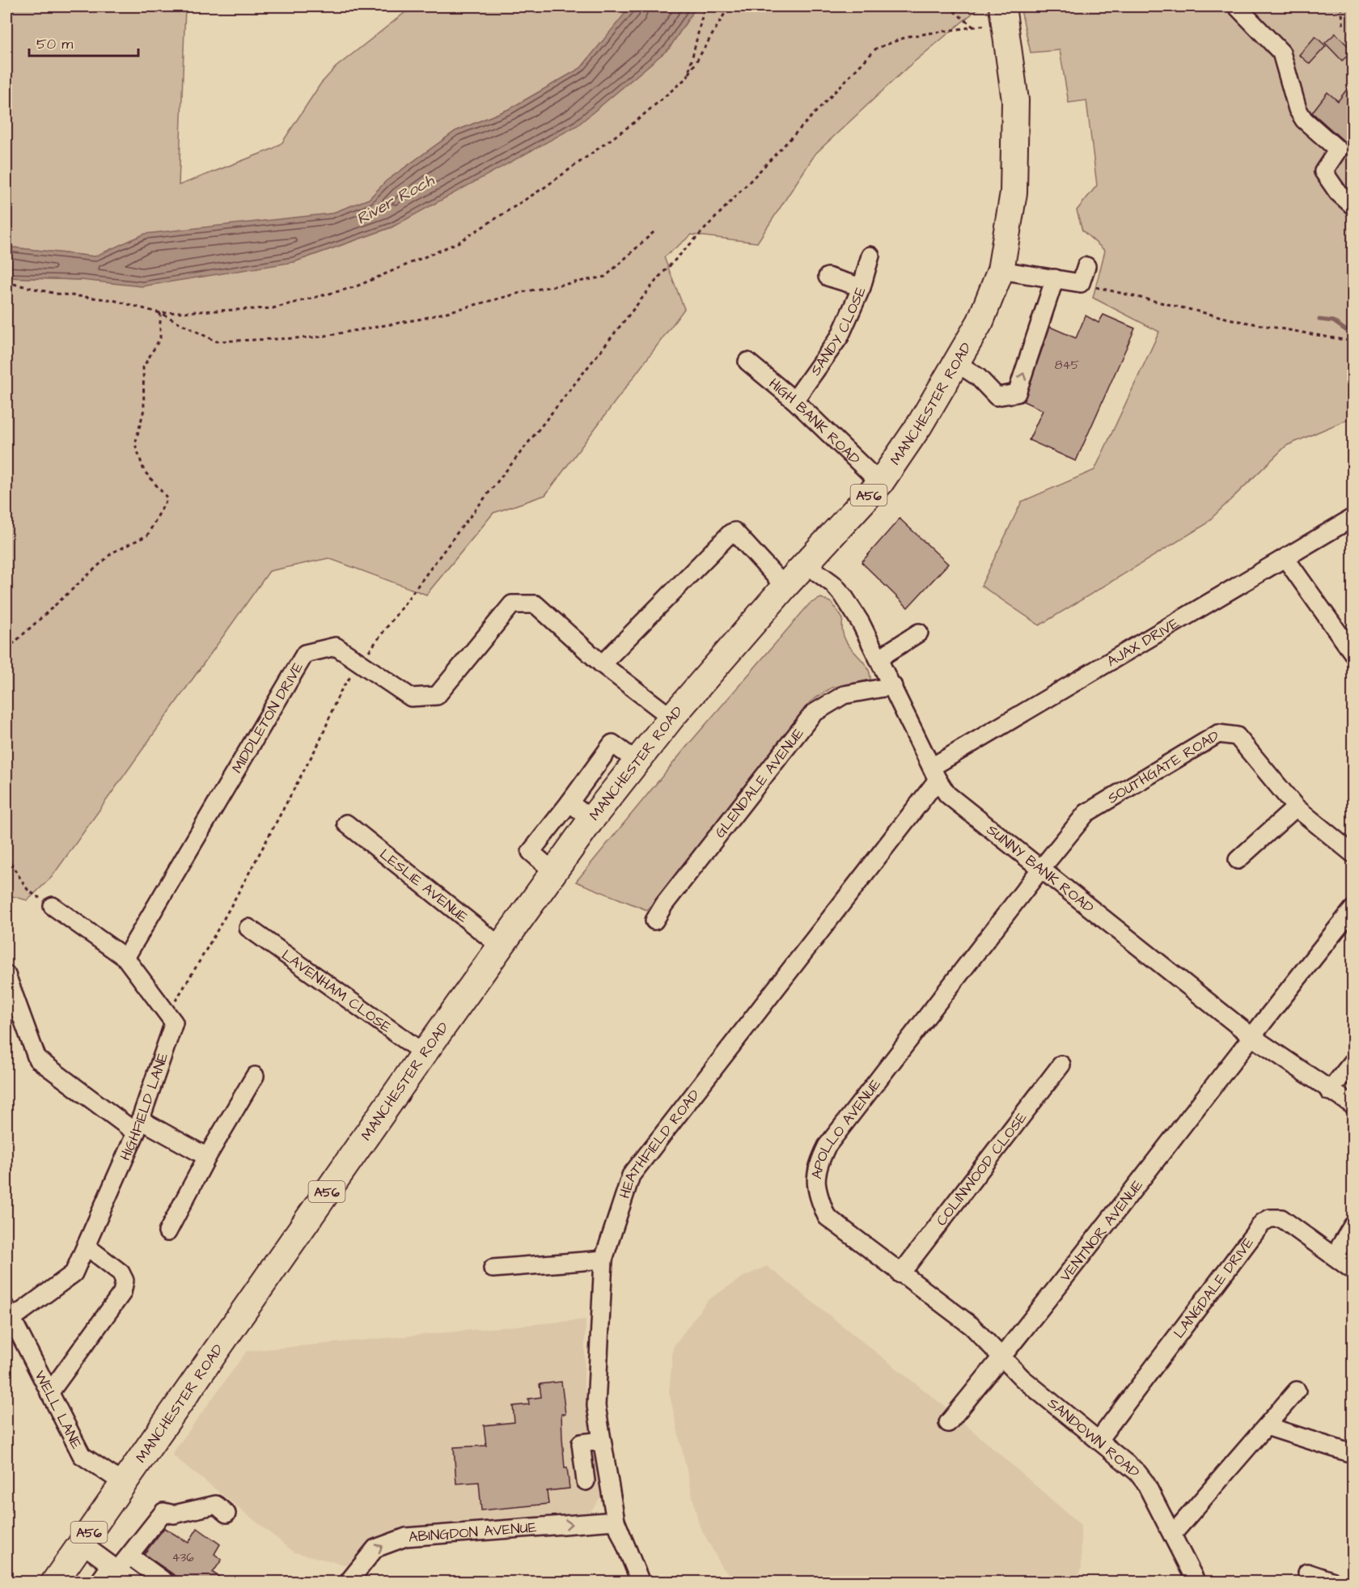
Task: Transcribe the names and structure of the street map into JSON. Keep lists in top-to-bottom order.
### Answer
{
  "streets": {
    "highway": ["MANCHESTER ROAD", "A56"],
    "street": [
      "SANDY CLOSE",
      "HIGH BANK ROAD",
      "AJAX DRIVE",
      "MIDDLETON DRIVE",
      "SOUTHGATE ROAD",
      "GLENDALE AVENUE",
      "SUNNY BANK ROAD",
      "LESLIE AVENUE",
      "LAVENHAM CLOSE",
      "HIGHFIELD LANE",
      "APOLLO AVENUE",
      "HEATHFIELD ROAD",
      "COLINWOOD CLOSE",
      "VENTNOR AVENUE",
      "LANGDALE DRIVE",
      "WELL LANE",
      "SANDOWN ROAD",
      "ABINGDON AVENUE"
    ]
  },
  "crossings": [
    ["SANDY CLOSE", "HIGH BANK ROAD"],
    ["MANCHESTER ROAD", "HIGH BANK ROAD"],
    ["MANCHESTER ROAD", "A56"],
    ["MANCHESTER ROAD", "MIDDLETON DRIVE"],
    ["MANCHESTER ROAD", "SUNNY BANK ROAD"],
    ["MANCHESTER ROAD", "LESLIE AVENUE"],
    ["MANCHESTER ROAD", "LAVENHAM CLOSE"],
    ["MANCHESTER ROAD", "WELL LANE"],
    ["A56", "WELL LANE"],
    ["AJAX DRIVE", "SUNNY BANK ROAD"],
    ["AJAX DRIVE", "HEATHFIELD ROAD"],
    ["SOUTHGATE ROAD", "SUNNY BANK ROAD"],
    ["SOUTHGATE ROAD", "APOLLO AVENUE"],
    ["GLENDALE AVENUE", "SUNNY BANK ROAD"],
    ["SUNNY BANK ROAD", "APOLLO AVENUE"],
    ["SUNNY BANK ROAD", "HEATHFIELD ROAD"],
    ["SUNNY BANK ROAD", "VENTNOR AVENUE"],
    ["HIGHFIELD LANE", "WELL LANE"],
    ["APOLLO AVENUE", "COLINWOOD CLOSE"],
    ["APOLLO AVENUE", "VENTNOR AVENUE"],
    ["APOLLO AVENUE", "SANDOWN ROAD"],
    ["HEATHFIELD ROAD", "ABINGDON AVENUE"],
    ["VENTNOR AVENUE", "SANDOWN ROAD"],
    ["LANGDALE DRIVE", "SANDOWN ROAD"]
  ],
  "one_way": ["ABINGDON AVENUE"],
  "water": ["River Roch"],
  "house_numbers": ["845", "436"],
  "scale_bar": "50 m"
}
